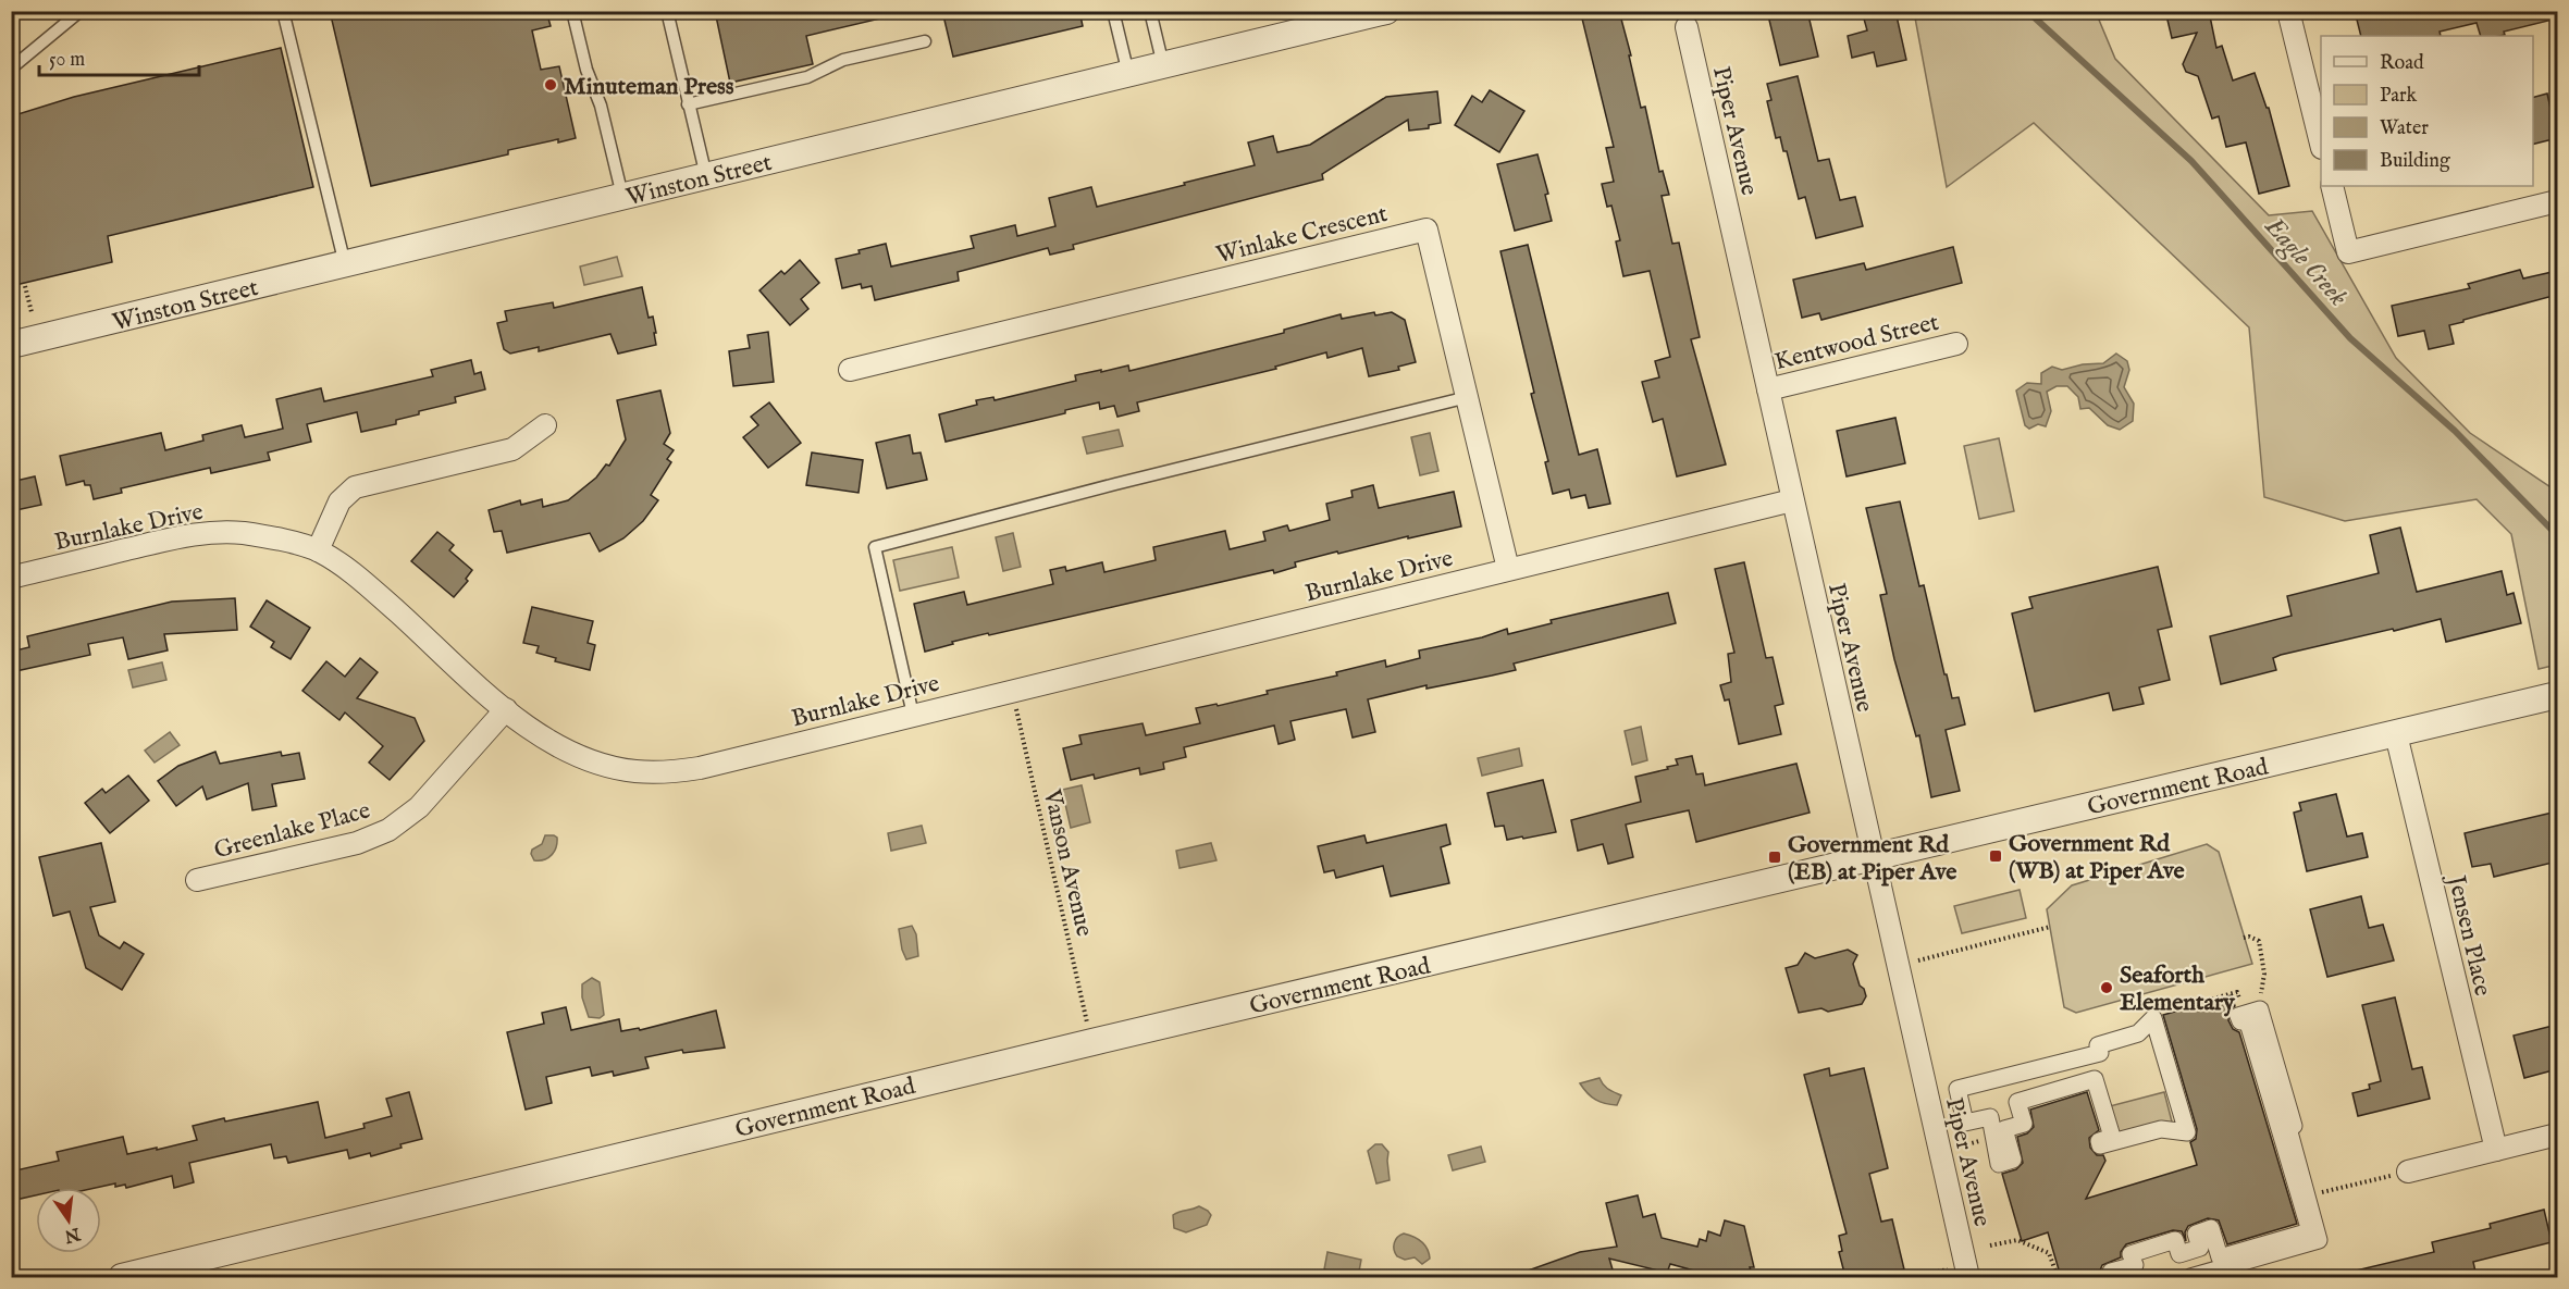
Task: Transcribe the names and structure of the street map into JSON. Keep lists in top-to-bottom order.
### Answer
{
  "streets": {
    "street": [
      "Piper Avenue",
      "Winston Street",
      "Winlake Crescent",
      "Kentwood Street",
      "Burnlake Drive",
      "Government Road",
      "Greenlake Place",
      "Jensen Place"
    ],
    "path": ["Vanson Avenue"]
  },
  "crossings": [
    ["Piper Avenue", "Kentwood Street"],
    ["Piper Avenue", "Burnlake Drive"],
    ["Piper Avenue", "Government Road"],
    ["Winlake Crescent", "Burnlake Drive"],
    ["Burnlake Drive", "Greenlake Place"],
    ["Burnlake Drive", "Vanson Avenue"],
    ["Government Road", "Vanson Avenue"],
    ["Government Road", "Jensen Place"]
  ],
  "water": ["Eagle Creek"],
  "places": {
    "other": ["Minuteman Press", "Seaforth Elementary"],
    "transit": ["Government Rd (WB) at Piper Ave", "Government Rd (EB) at Piper Ave"]
  },
  "legend": [
    "Road",
    "Park",
    "Water",
    "Building"
  ],
  "scale_bar": "50 m",
  "north": "bottom"
}
